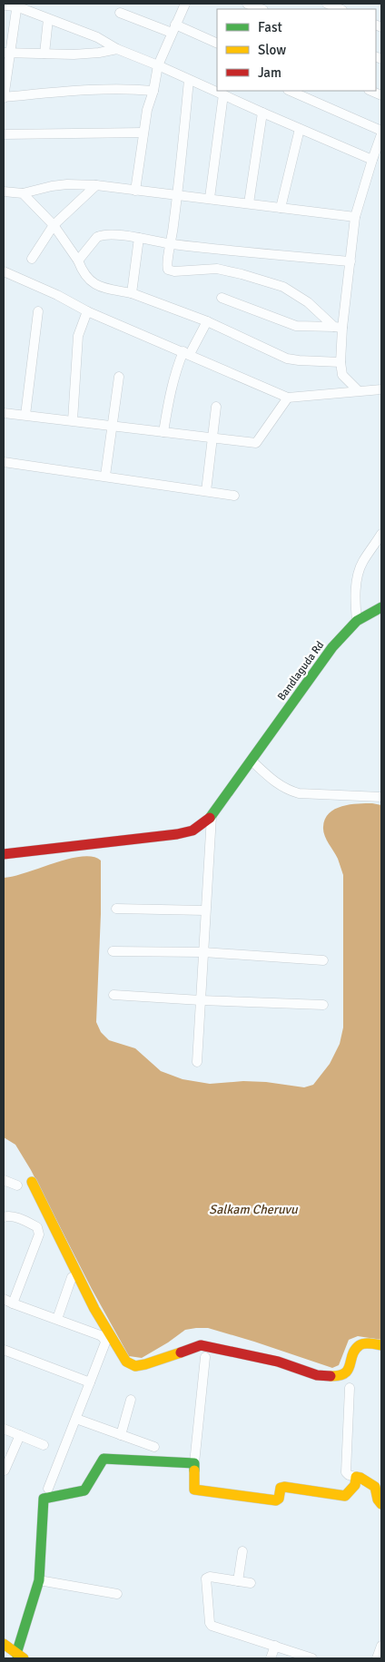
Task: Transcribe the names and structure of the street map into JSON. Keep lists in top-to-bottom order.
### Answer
{
  "streets": {
    "main road": ["Bandlaguda Rd"]
  },
  "water": ["Salkam Cheruvu"],
  "legend": ["Fast", "Slow", "Jam"]
}
